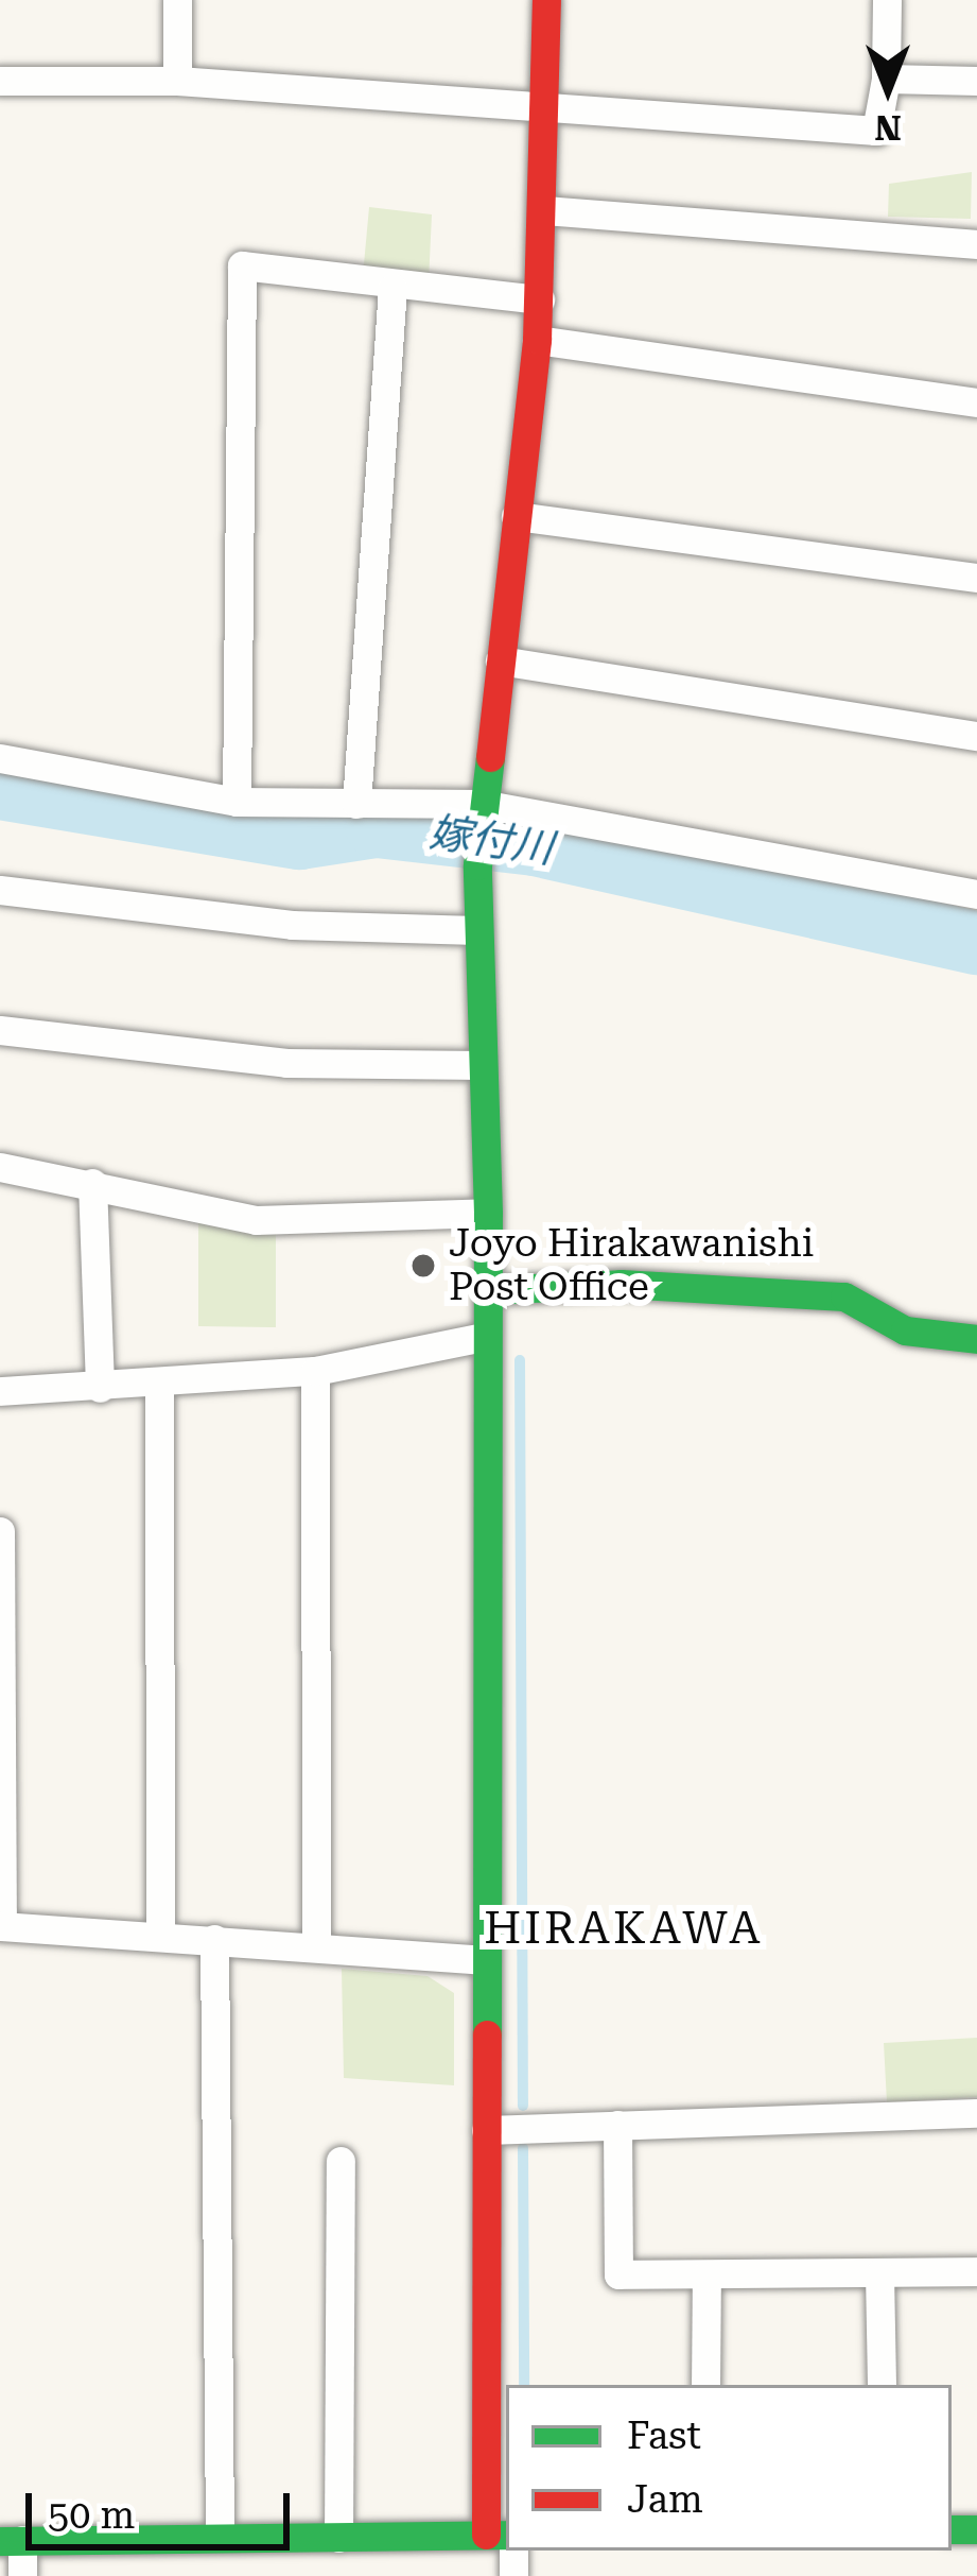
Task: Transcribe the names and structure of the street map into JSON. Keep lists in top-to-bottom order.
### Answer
{
  "districts": ["HIRAKAWA"],
  "water": ["嫁付川"],
  "places": ["Joyo Hirakawanishi Post Office"],
  "legend": ["Fast", "Jam"],
  "scale_bar": "50 m",
  "north": "bottom"
}
